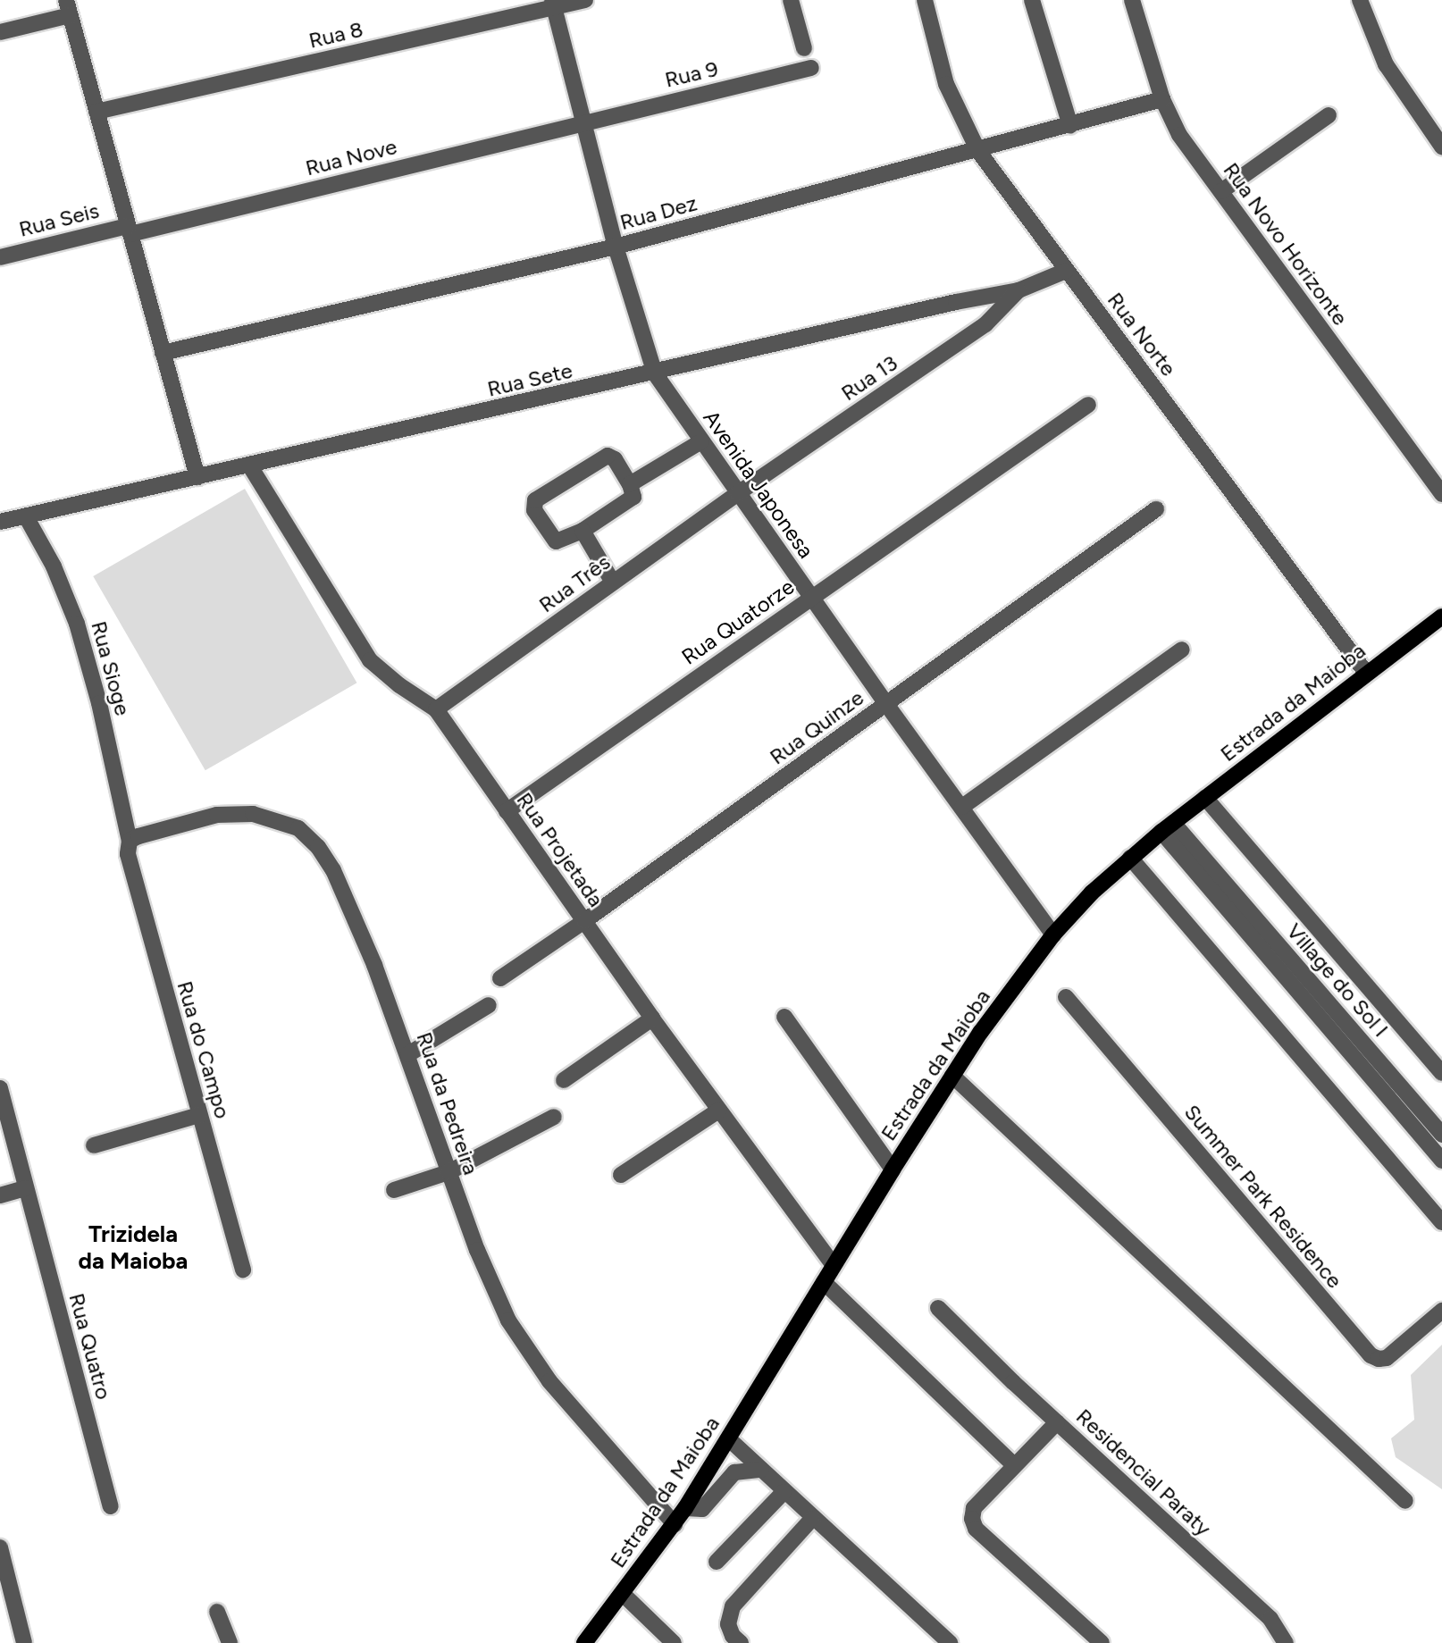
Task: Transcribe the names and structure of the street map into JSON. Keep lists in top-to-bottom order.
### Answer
{
  "streets": {
    "main road": ["Estrada da Maioba"],
    "street": [
      "Rua 8",
      "Rua 9",
      "Rua Nove",
      "Rua Dez",
      "Rua Seis",
      "Rua Novo Horizonte",
      "Rua Norte",
      "Rua 13",
      "Rua Sete",
      "Avenida Japonesa",
      "Rua Três",
      "Rua Quatorze",
      "Rua Sioge",
      "Rua Quinze",
      "Rua Projetada",
      "Village do Sol I",
      "Rua do Campo",
      "Rua da Pedreira",
      "Summer Park Residence",
      "Rua Quatro",
      "Residencial Paraty"
    ]
  },
  "crossings": [
    ["Rua 8", "Avenida Japonesa"],
    ["Rua 9", "Rua Nove"],
    ["Rua 9", "Avenida Japonesa"],
    ["Rua Nove", "Rua Seis"],
    ["Rua Nove", "Avenida Japonesa"],
    ["Rua Dez", "Rua Novo Horizonte"],
    ["Rua Dez", "Rua Norte"],
    ["Rua Dez", "Avenida Japonesa"],
    ["Rua Norte", "Rua Sete"],
    ["Rua Norte", "Estrada da Maioba"],
    ["Rua 13", "Rua Sete"],
    ["Rua 13", "Avenida Japonesa"],
    ["Rua 13", "Rua Três"],
    ["Rua Sete", "Avenida Japonesa"],
    ["Rua Sete", "Rua Sioge"],
    ["Rua Sete", "Rua Projetada"],
    ["Avenida Japonesa", "Rua Três"],
    ["Avenida Japonesa", "Rua Quatorze"],
    ["Avenida Japonesa", "Estrada da Maioba"],
    ["Avenida Japonesa", "Rua Quinze"],
    ["Rua Três", "Rua Projetada"],
    ["Rua Quatorze", "Rua Projetada"],
    ["Rua Sioge", "Rua do Campo"],
    ["Rua Sioge", "Rua da Pedreira"],
    ["Estrada da Maioba", "Rua Projetada"],
    ["Estrada da Maioba", "Village do Sol I"],
    ["Estrada da Maioba", "Rua da Pedreira"],
    ["Rua Quinze", "Rua Projetada"],
    ["Rua do Campo", "Rua da Pedreira"]
  ],
  "districts": ["Trizidela da Maioba"]
}
